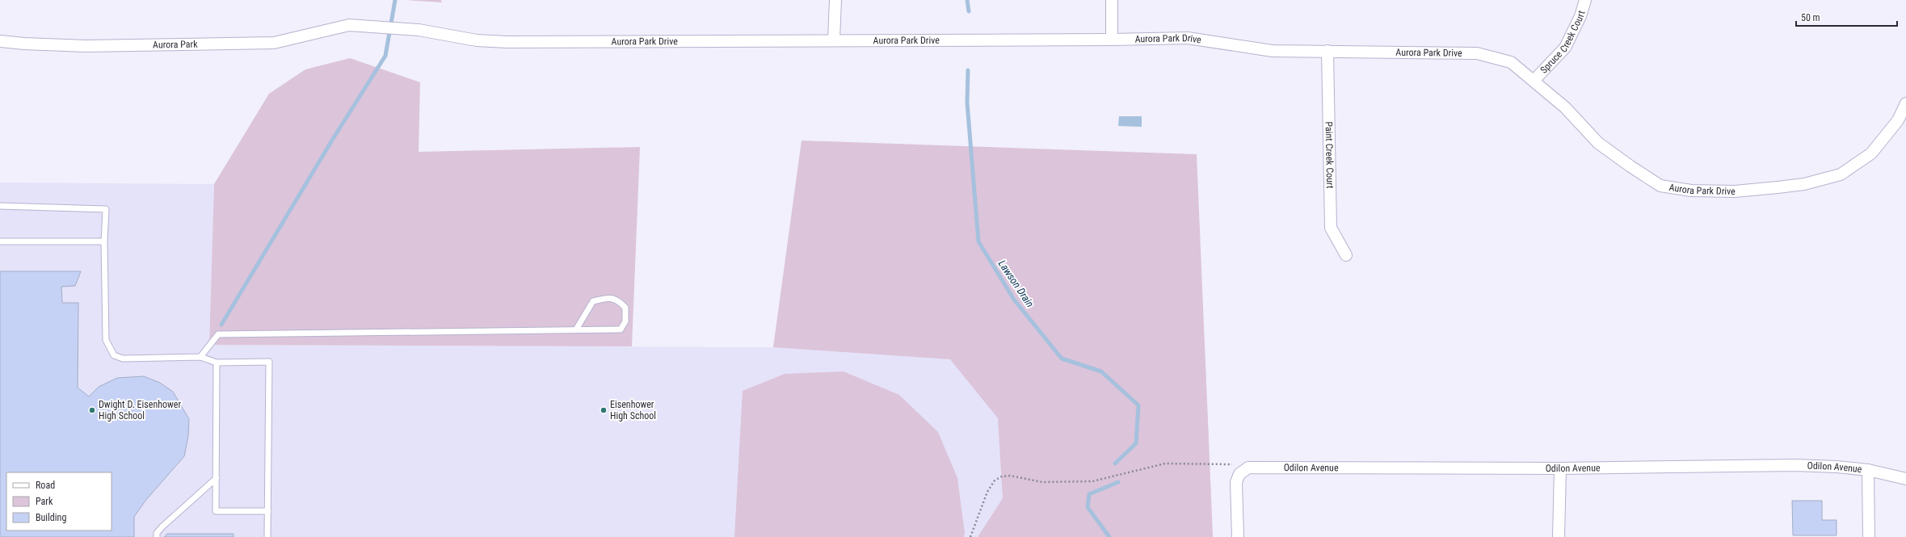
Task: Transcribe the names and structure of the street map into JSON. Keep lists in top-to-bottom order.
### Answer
{
  "streets": {
    "street": [
      "Aurora Park Drive",
      "Spruce Creek Court",
      "Aurora Park",
      "Paint Creek Court",
      "Odilon Avenue"
    ]
  },
  "crossings": [
    ["Aurora Park Drive", "Spruce Creek Court"],
    ["Aurora Park Drive", "Aurora Park"],
    ["Aurora Park Drive", "Paint Creek Court"]
  ],
  "water": ["Lawson Drain"],
  "places": ["Dwight D. Eisenhower High School", "Eisenhower High School"],
  "legend": ["Road", "Park", "Building"],
  "scale_bar": "50 m"
}
